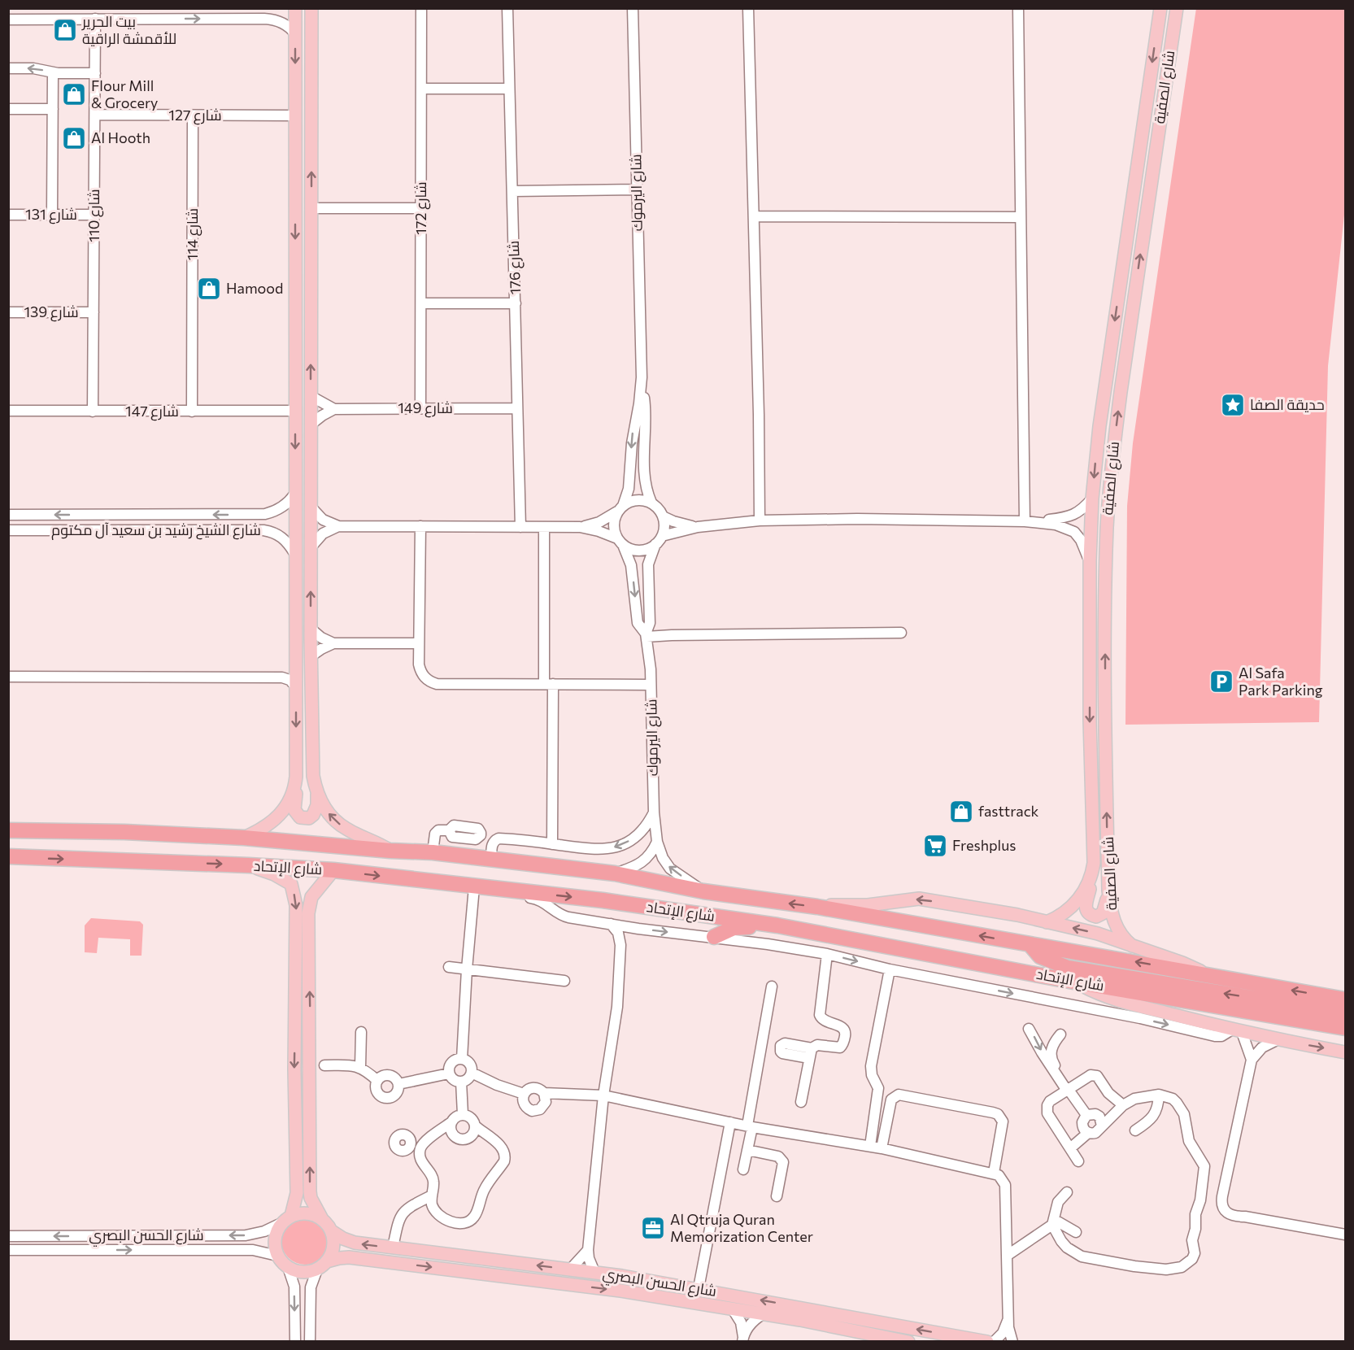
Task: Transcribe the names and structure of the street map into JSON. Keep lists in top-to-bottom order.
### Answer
{
  "streets": {
    "highway": ["شارع الإتحاد"],
    "main road": ["شارع الصفية", "شارع الحسن البصري"],
    "street": [
      "شارع 127",
      "شارع اليرموك",
      "شارع 172",
      "شارع 131",
      "شارع 110",
      "شارع 114",
      "شارع 176",
      "شارع 139",
      "شارع 149",
      "شارع 147",
      "شارع الشيخ رشيد بن سعيد آل مكتوم"
    ]
  },
  "crossings": [
    ["شارع 127", "شارع 110"],
    ["شارع 127", "شارع 114"],
    ["شارع اليرموك", "شارع الإتحاد"],
    ["شارع 172", "شارع 149"],
    ["شارع 131", "شارع 110"],
    ["شارع 110", "شارع 139"],
    ["شارع 110", "شارع 147"],
    ["شارع 114", "شارع 147"],
    ["شارع 176", "شارع 149"]
  ],
  "places": {
    "shop": [
      "بيت الحرير للأقمشة الراقية",
      "Flour Mill & Grocery",
      "Al Hooth",
      "Hamood",
      "fasttrack"
    ],
    "place": ["حديقة الصفا"],
    "parking": ["Al Safa Park Parking"],
    "supermarket": ["Freshplus"],
    "office": ["Al Qtruja Quran Memorization Center"]
  }
}
